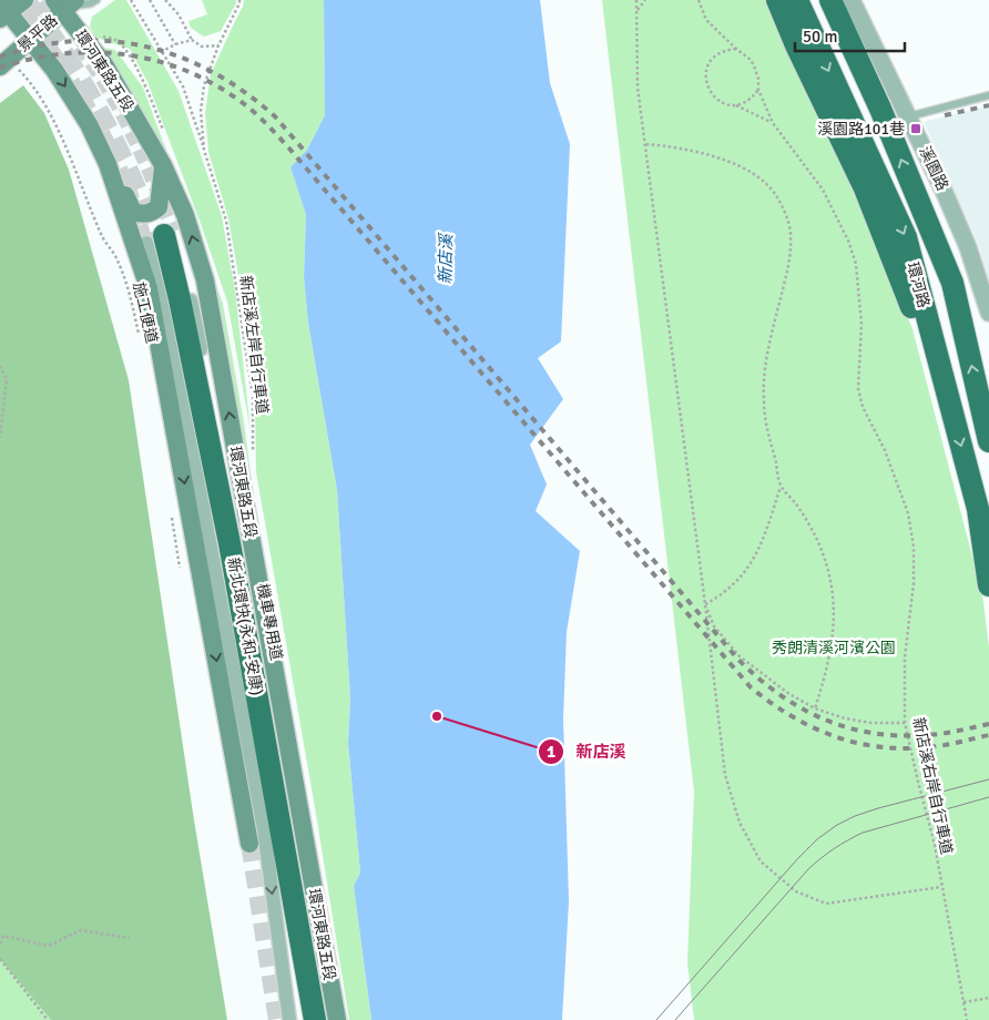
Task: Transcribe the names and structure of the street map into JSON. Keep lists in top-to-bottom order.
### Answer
{
  "streets": {
    "highway": ["環河路", "新北環快(永和-安康)"],
    "main road": ["景平路", "環河東路五段"],
    "street": ["溪園路", "機車專用道"],
    "path": ["施工便道", "新店溪左岸自行車道", "新店溪右岸自行車道"]
  },
  "crossings": [
    ["景平路", "環河東路五段"],
    ["景平路", "施工便道"],
    ["機車專用道", "新北環快(永和-安康)"]
  ],
  "water": ["新店溪"],
  "parks": ["秀朗清溪河濱公園"],
  "places": {
    "transit": ["溪園路101巷"],
    "other": ["新店溪"]
  },
  "scale_bar": "50 m"
}
